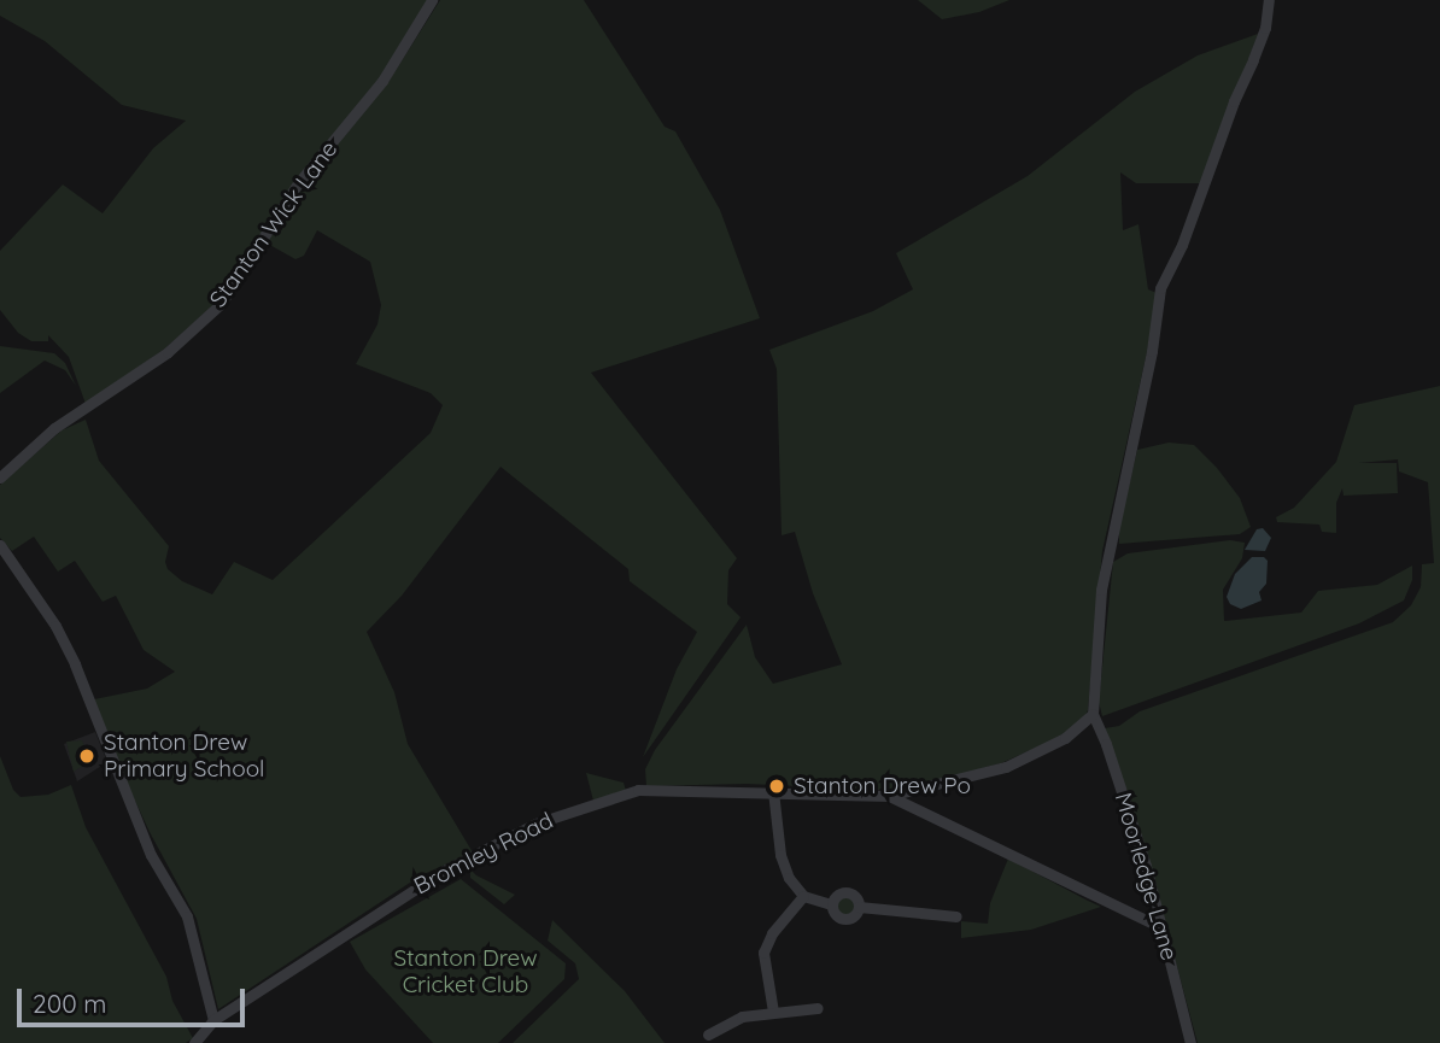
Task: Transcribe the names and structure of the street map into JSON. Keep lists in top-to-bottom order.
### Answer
{
  "streets": {
    "street": ["Stanton Wick Lane", "Bromley Road", "Moorledge Lane"]
  },
  "crossings": [
    ["Bromley Road", "Moorledge Lane"]
  ],
  "parks": ["Stanton Drew Cricket Club"],
  "places": ["Stanton Drew Primary School", "Stanton Drew Po"],
  "scale_bar": "200 m"
}
